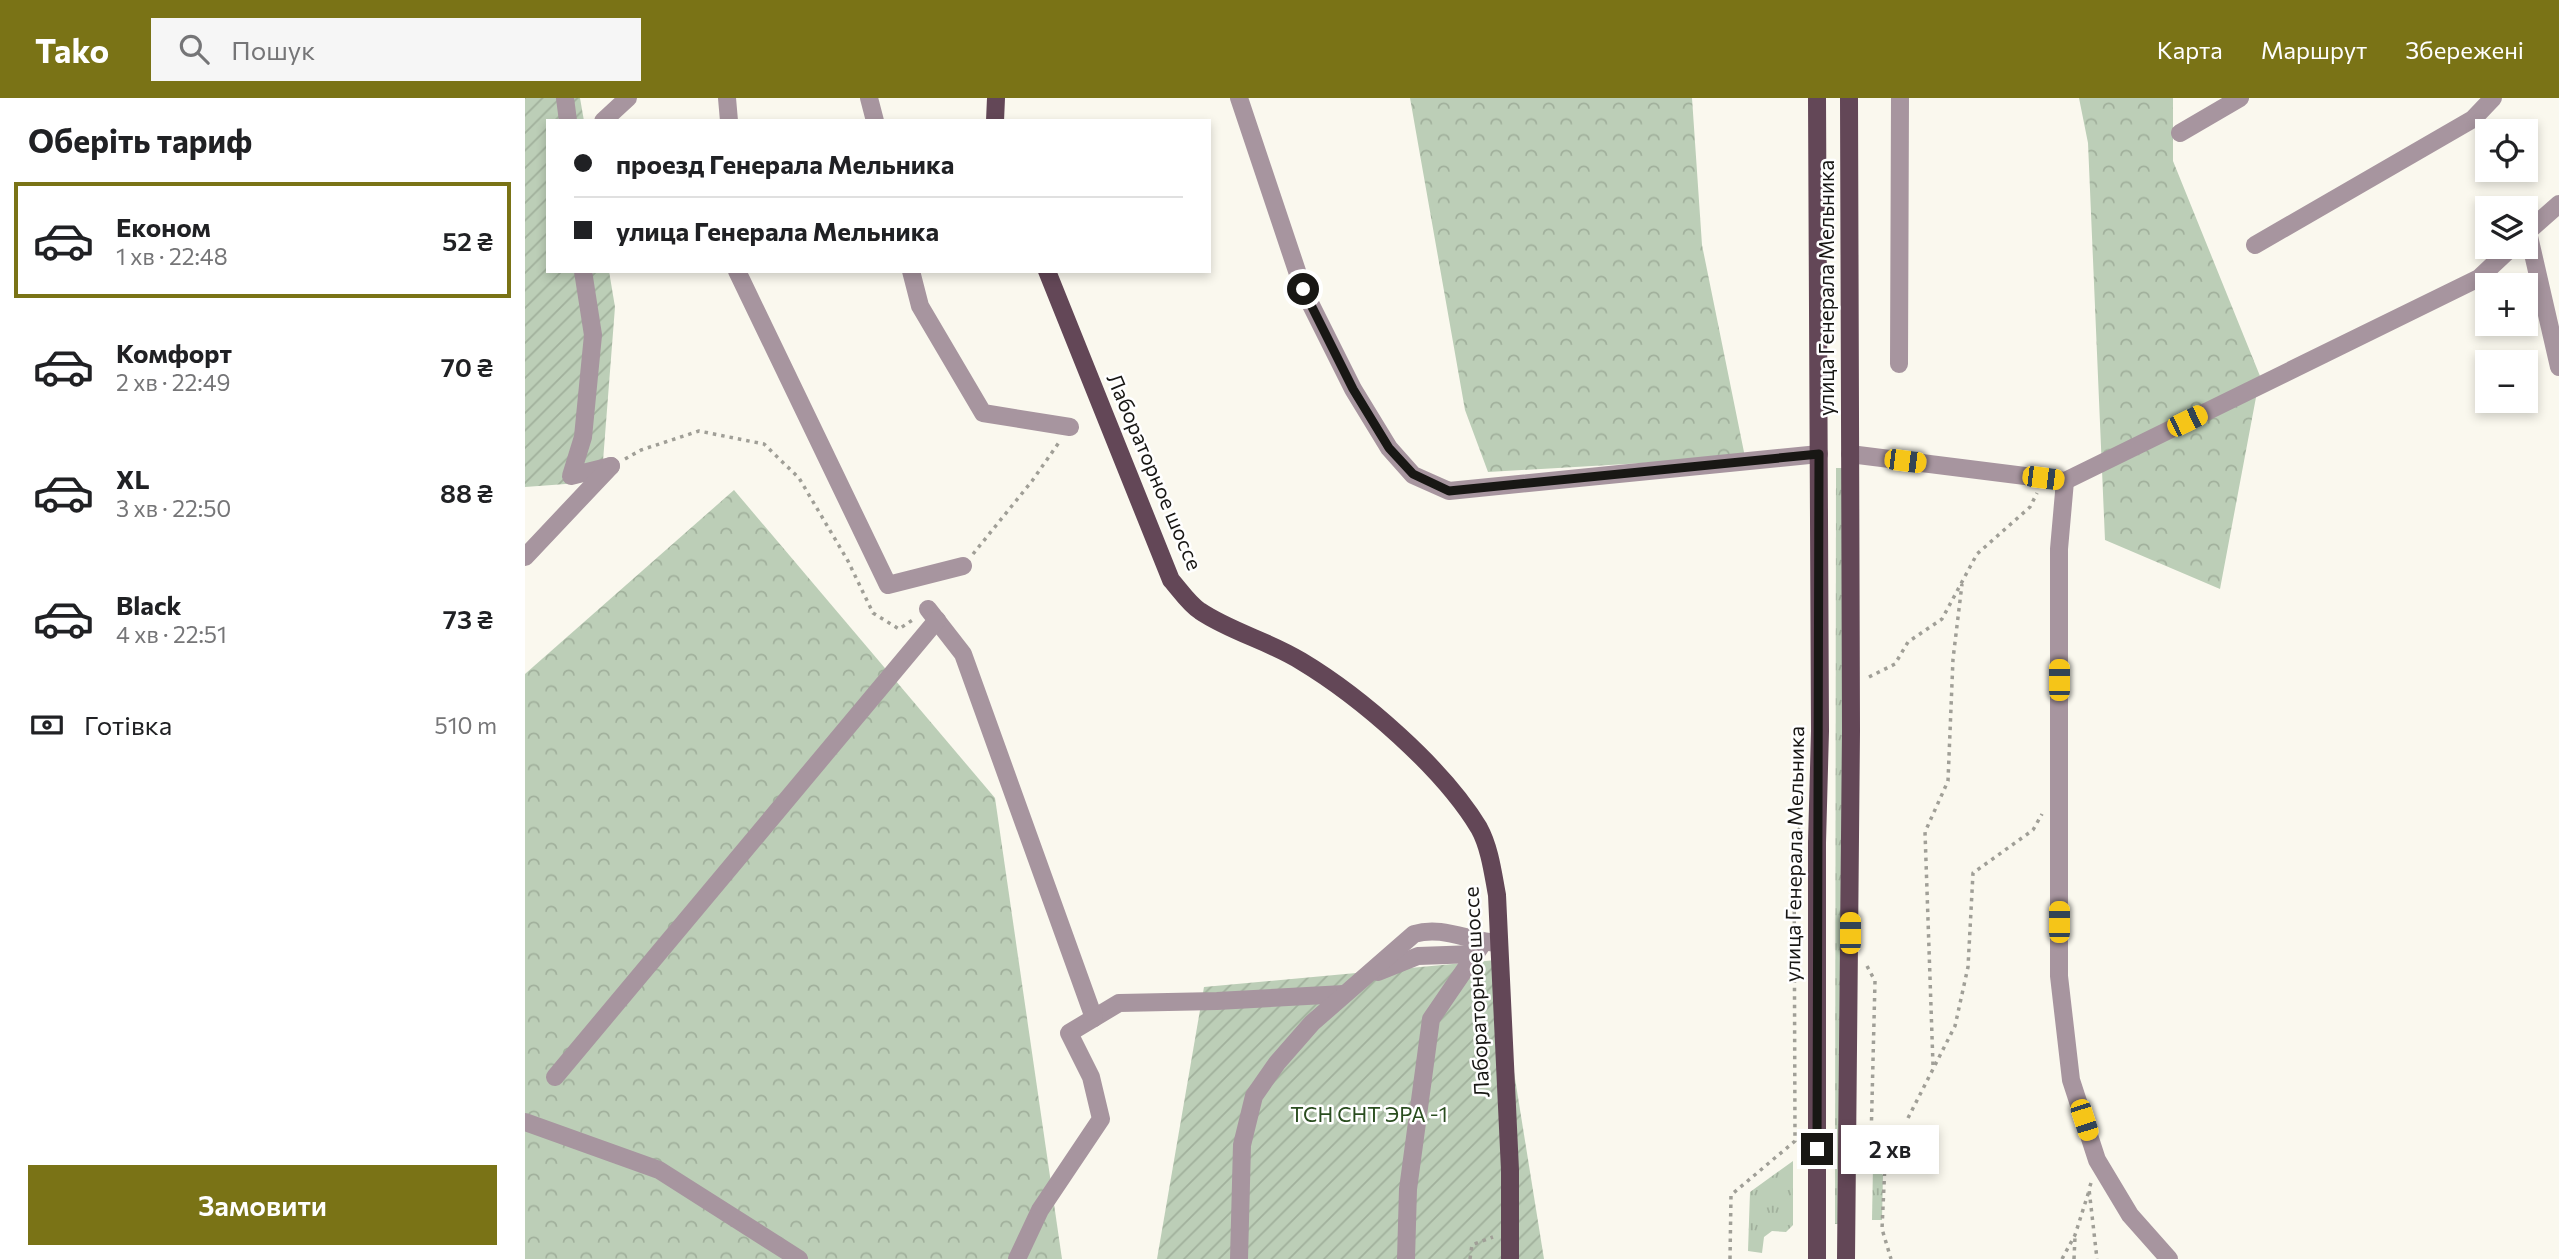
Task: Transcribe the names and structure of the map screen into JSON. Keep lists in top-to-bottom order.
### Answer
{
  "streets": {
    "main road": ["улица Генерала Мельника", "Лабораторное шоссе"]
  },
  "parks": ["ТСН СНТ ЭРА -1"],
  "page": {
    "header": "Tako",
    "search": "Пошук",
    "nav": ["Карта", "Маршрут", "Збережені"],
    "heading": "Оберіть тариф",
    "map_buttons": ["+", "−"],
    "banner": ["проезд Генерала Мельника", "улица Генерала Мельника"],
    "list": [
      {
        "name": "Економ",
        "note": "1 хв · 22:48",
        "value": "52 ₴"
      },
      {
        "name": "Комфорт",
        "note": "2 хв · 22:49",
        "value": "70 ₴"
      },
      {
        "name": "XL",
        "note": "3 хв · 22:50",
        "value": "88 ₴"
      },
      {
        "name": "Black",
        "note": "4 хв · 22:51",
        "value": "73 ₴"
      }
    ],
    "pay": ["Готівка", "510 m"],
    "bubble": "2 хв",
    "buttons": "Замовити"
  }
}
